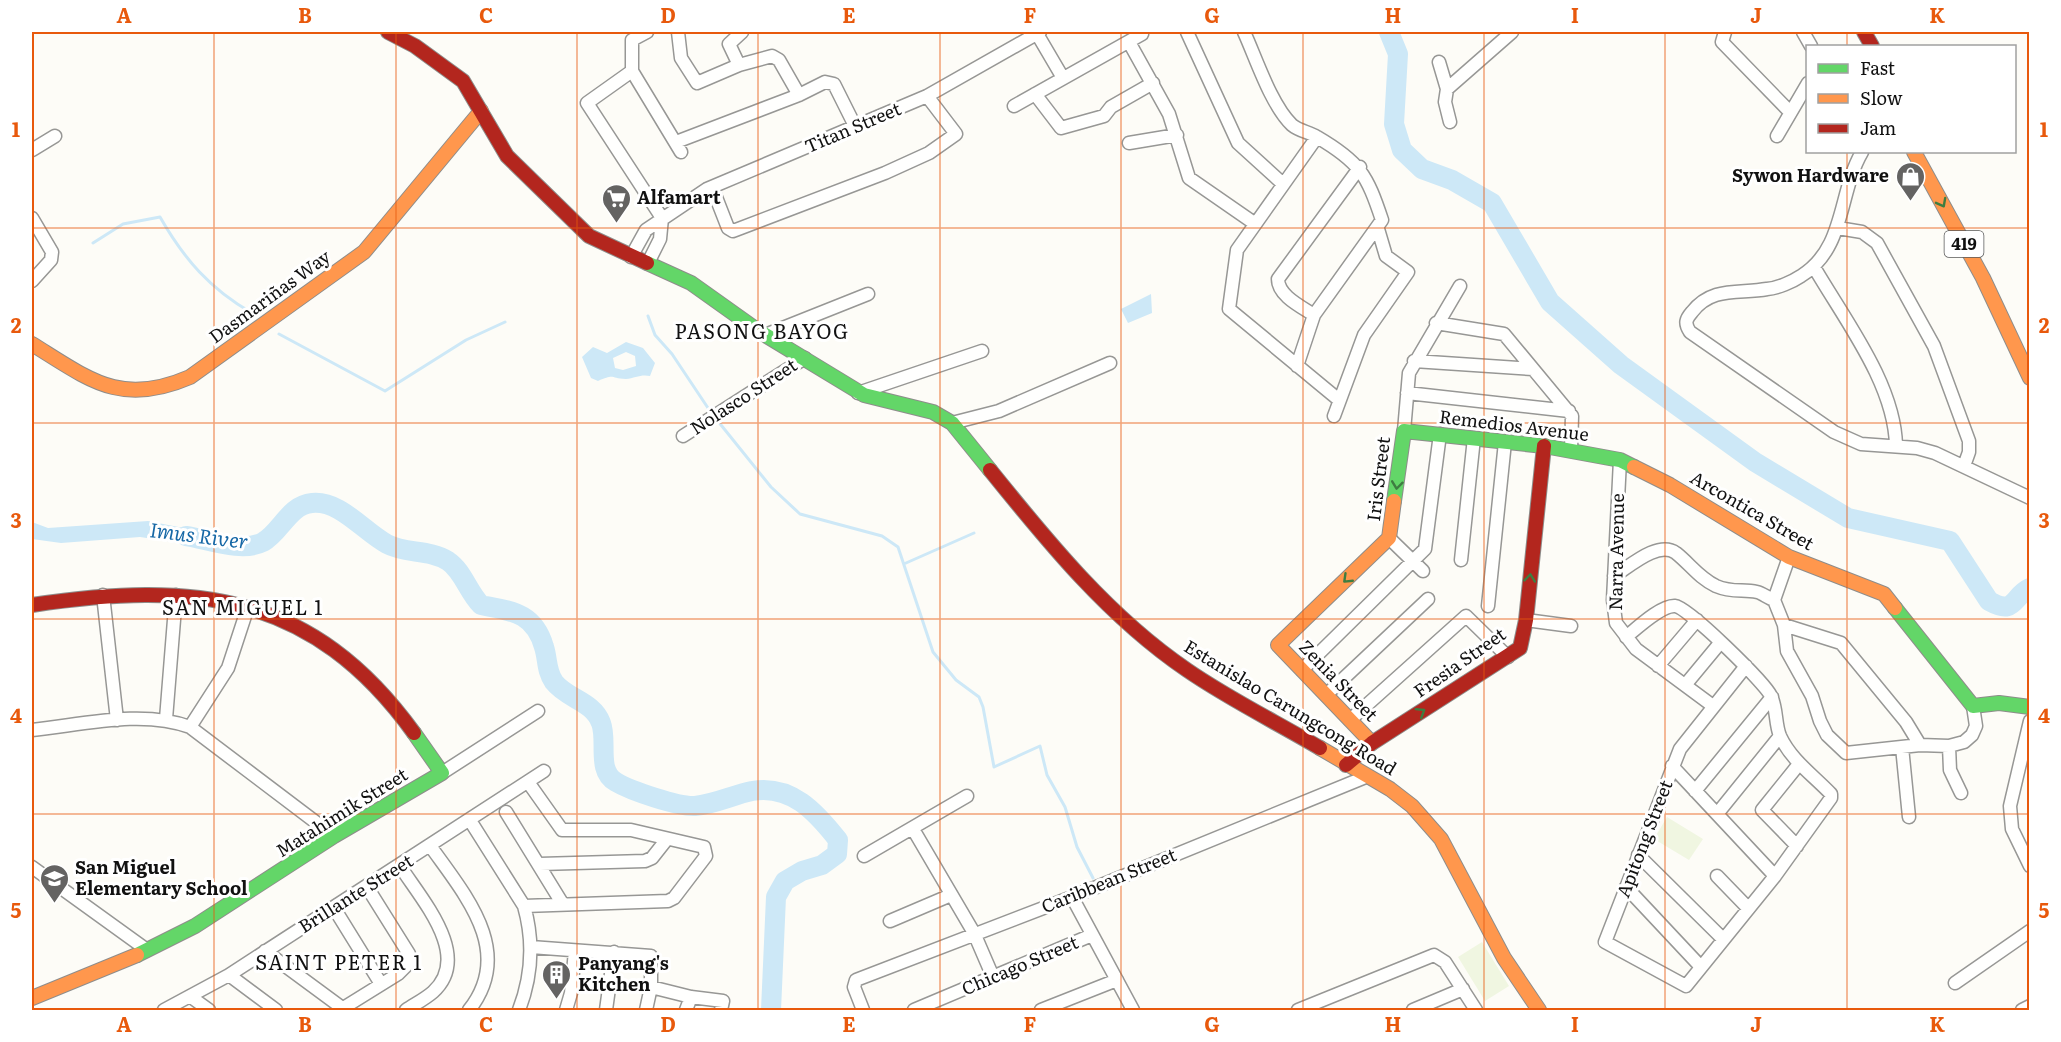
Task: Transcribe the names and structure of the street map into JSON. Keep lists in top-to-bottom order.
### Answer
{
  "streets": {
    "main road": [
      "419",
      "Dasmariñas Way",
      "Remedios Avenue",
      "Iris Street",
      "Arcontica Street",
      "Fresia Street",
      "Zenia Street",
      "Estanislao Carungcong Road",
      "Matahimik Street"
    ],
    "street": [
      "Titan Street",
      "Nolasco Street",
      "Narra Avenue",
      "Apitong Street",
      "Caribbean Street",
      "Brillante Street",
      "Chicago Street"
    ]
  },
  "crossings": [
    ["Titan Street", "Estanislao Carungcong Road"],
    ["Dasmariñas Way", "Estanislao Carungcong Road"],
    ["Nolasco Street", "Estanislao Carungcong Road"],
    ["Remedios Avenue", "Iris Street"],
    ["Remedios Avenue", "Arcontica Street"],
    ["Remedios Avenue", "Narra Avenue"],
    ["Remedios Avenue", "Fresia Street"],
    ["Iris Street", "Zenia Street"],
    ["Arcontica Street", "Narra Avenue"],
    ["Narra Avenue", "Apitong Street"],
    ["Fresia Street", "Zenia Street"],
    ["Fresia Street", "Estanislao Carungcong Road"],
    ["Estanislao Carungcong Road", "Caribbean Street"]
  ],
  "one_way": ["Fresia Street"],
  "districts": ["PASONG BAYOG", "SAN MIGUEL 1", "SAINT PETER 1"],
  "water": ["Imus River"],
  "places": {
    "shop": ["Sywon Hardware"],
    "supermarket": ["Alfamart"],
    "school or university": ["San Miguel Elementary School"],
    "building": ["Panyang's Kitchen"]
  },
  "legend": ["Fast", "Slow", "Jam"],
  "grid": {
    "columns": [
      "A",
      "B",
      "C",
      "D",
      "E",
      "F",
      "G",
      "H",
      "I",
      "J",
      "K"
    ],
    "rows": [
      "1",
      "2",
      "3",
      "4",
      "5"
    ]
  }
}
